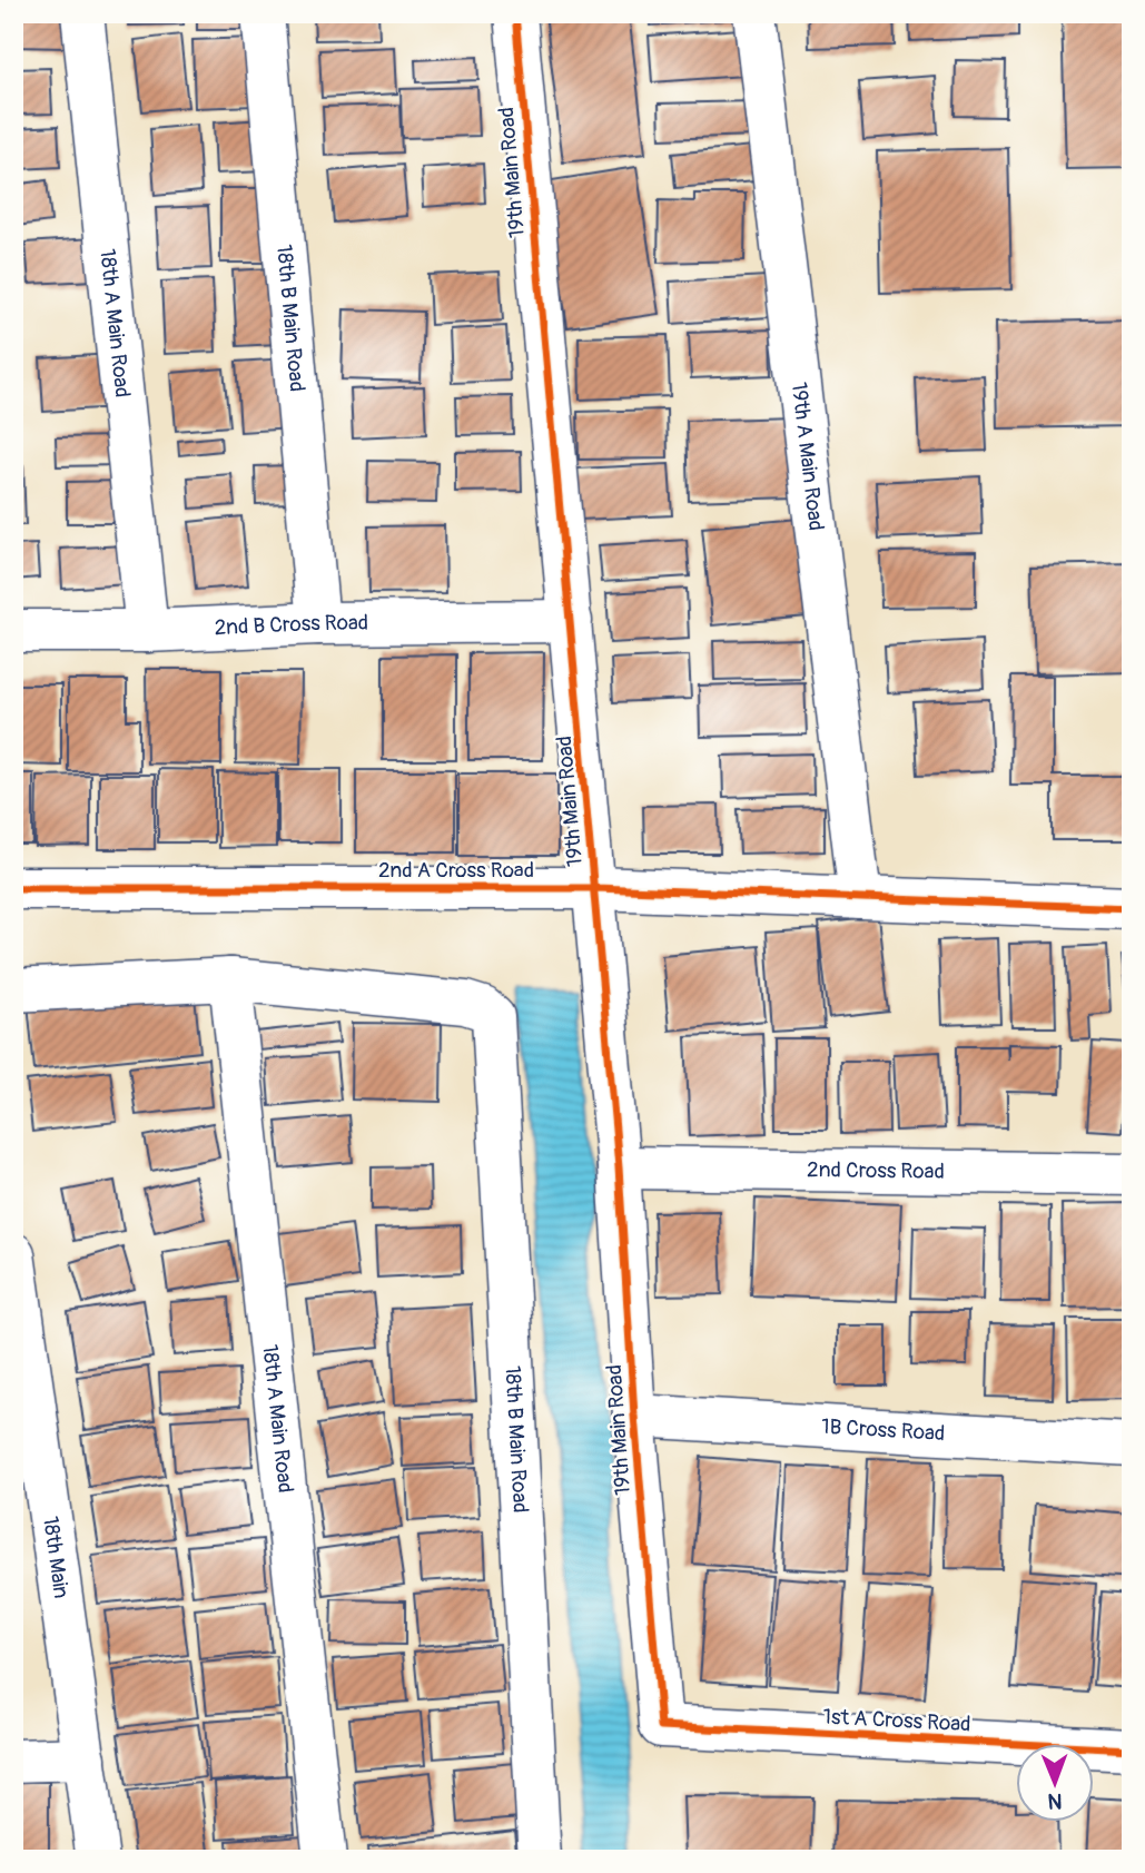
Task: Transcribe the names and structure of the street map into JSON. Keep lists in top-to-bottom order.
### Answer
{
  "streets": {
    "street": [
      "19th Main Road",
      "18th B Main Road",
      "18th A Main Road",
      "19th A Main Road",
      "2nd B Cross Road",
      "2nd A Cross Road",
      "2nd Cross Road",
      "1B Cross Road",
      "18th Main",
      "1st A Cross Road"
    ]
  },
  "crossings": [
    ["19th Main Road", "2nd B Cross Road"],
    ["19th Main Road", "2nd A Cross Road"],
    ["19th Main Road", "2nd Cross Road"],
    ["19th Main Road", "1B Cross Road"],
    ["19th Main Road", "1st A Cross Road"],
    ["18th B Main Road", "18th A Main Road"],
    ["18th B Main Road", "2nd B Cross Road"],
    ["18th A Main Road", "2nd B Cross Road"],
    ["19th A Main Road", "2nd A Cross Road"]
  ],
  "north": "bottom"
}
